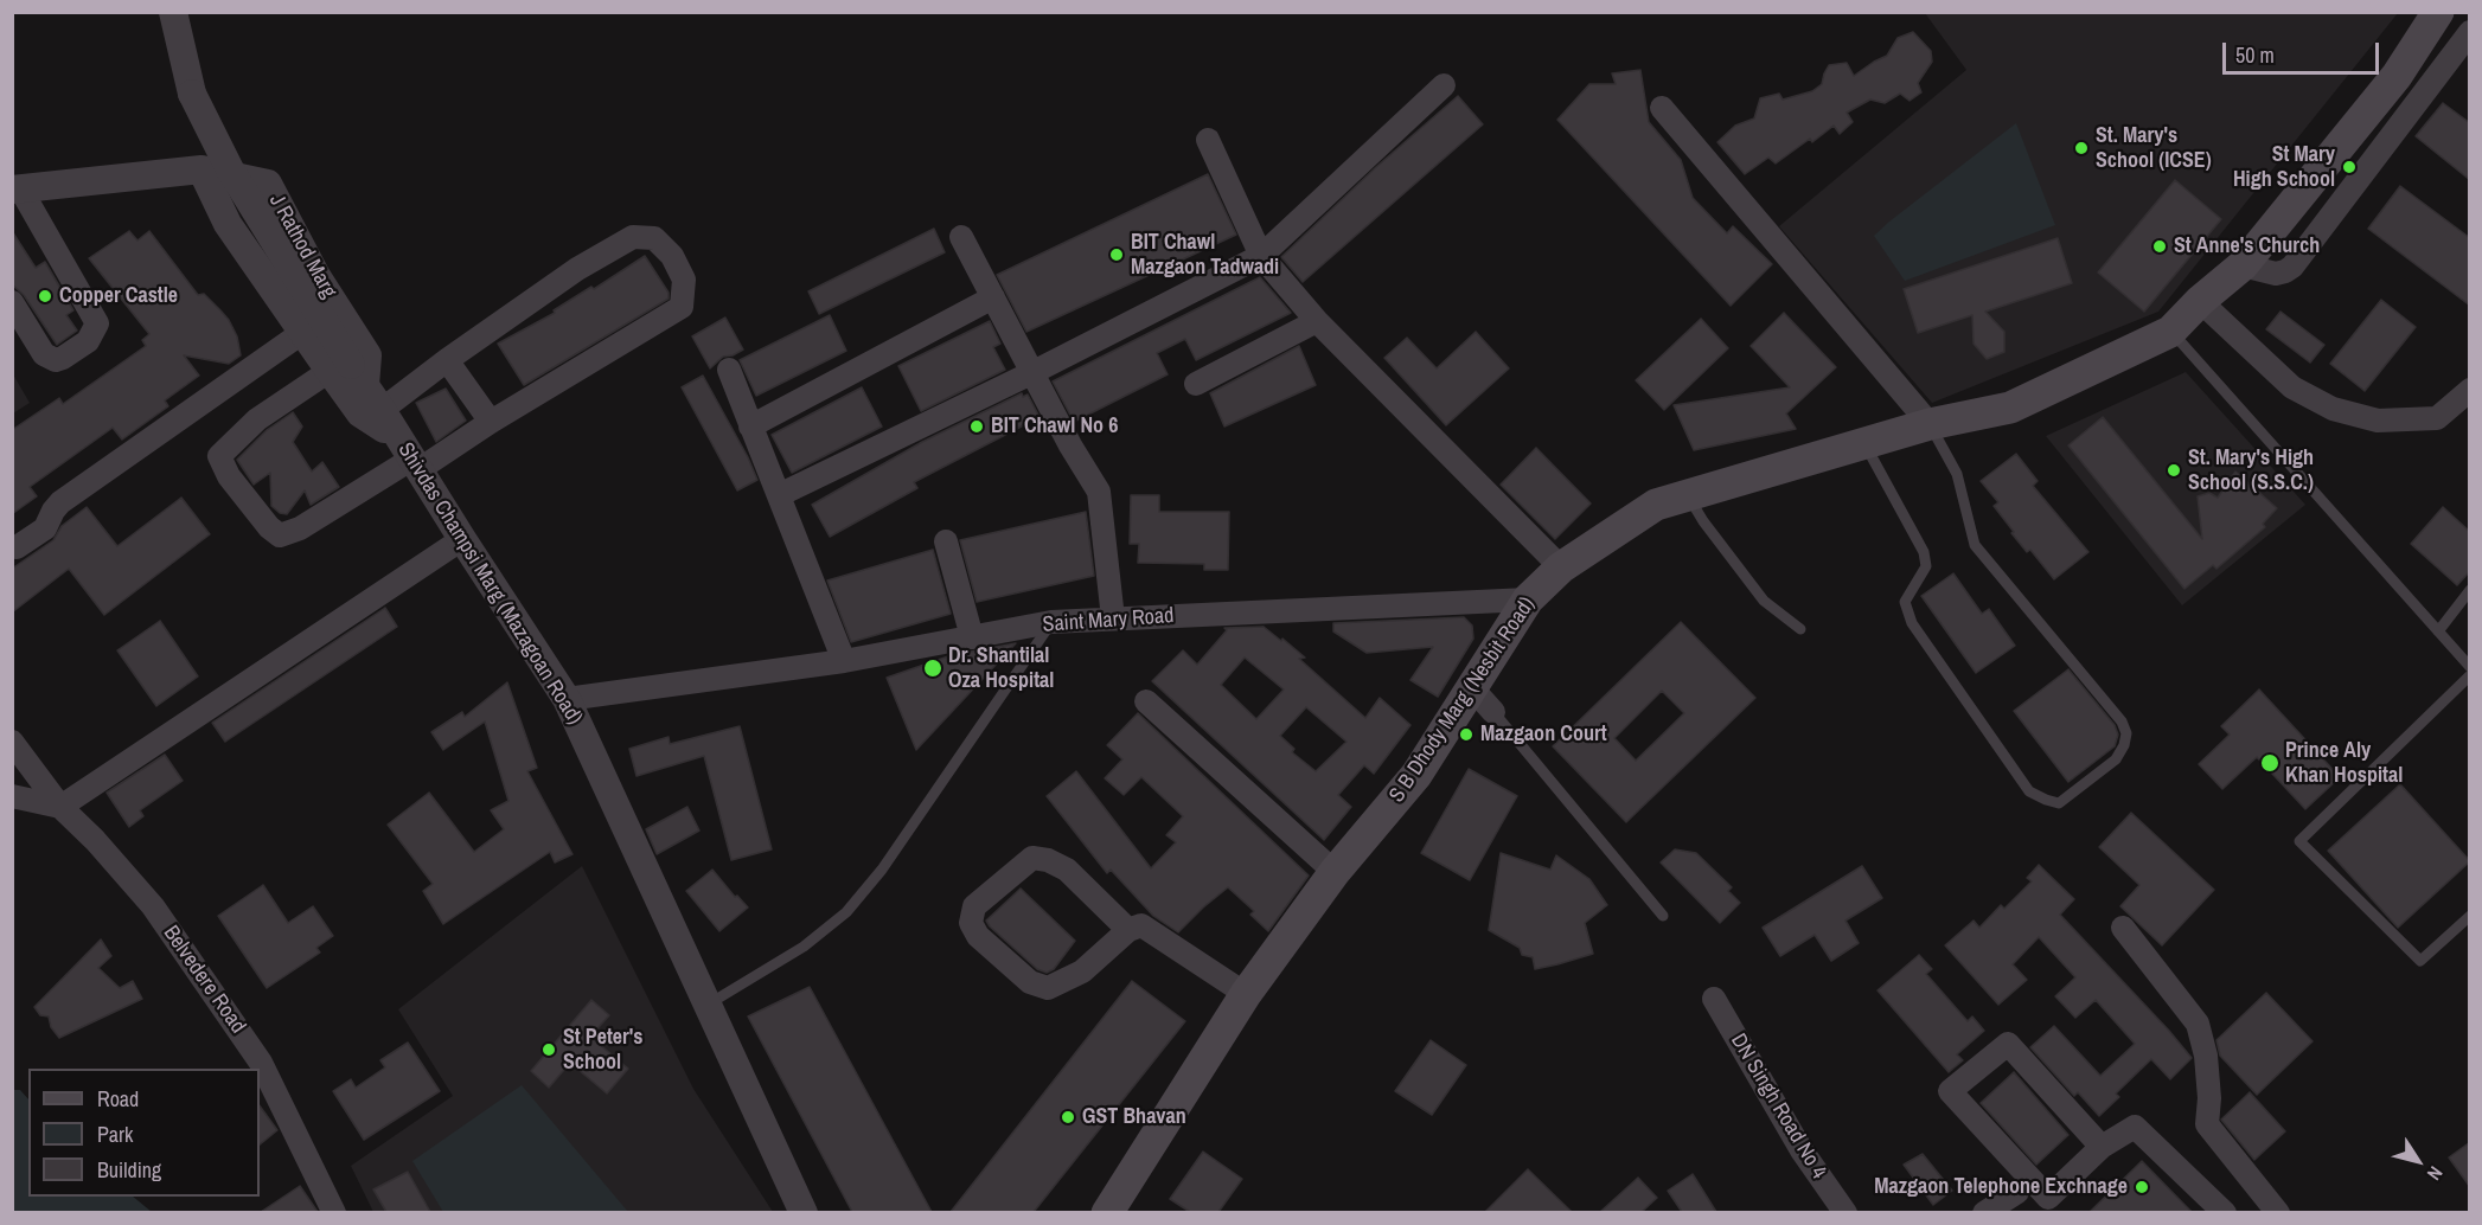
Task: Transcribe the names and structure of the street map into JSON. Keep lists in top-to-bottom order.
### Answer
{
  "streets": {
    "main road": ["S B Dhody Marg (Nesbit Road)"],
    "street": [
      "J Rathod Marg",
      "Shivdas Champsi Marg (Mazagoan Road)",
      "Saint Mary Road",
      "Belvedere Road",
      "DN Singh Road No 4"
    ]
  },
  "crossings": [
    ["J Rathod Marg", "Shivdas Champsi Marg (Mazagoan Road)"],
    ["Shivdas Champsi Marg (Mazagoan Road)", "Saint Mary Road"],
    ["Saint Mary Road", "S B Dhody Marg (Nesbit Road)"]
  ],
  "places": [
    "St. Mary's School (ICSE)",
    "St Mary High School",
    "St Anne's Church",
    "BIT Chawl Mazgaon Tadwadi",
    "Copper Castle",
    "BIT Chawl No 6",
    "St. Mary's High School (S.S.C.)",
    "Dr. Shantilal Oza Hospital",
    "Mazgaon Court",
    "Prince Aly Khan Hospital",
    "St Peter's School",
    "GST Bhavan",
    "Mazgaon Telephone Exchnage"
  ],
  "legend": ["Road", "Park", "Building"],
  "scale_bar": "50 m",
  "north": "bottom right"
}
